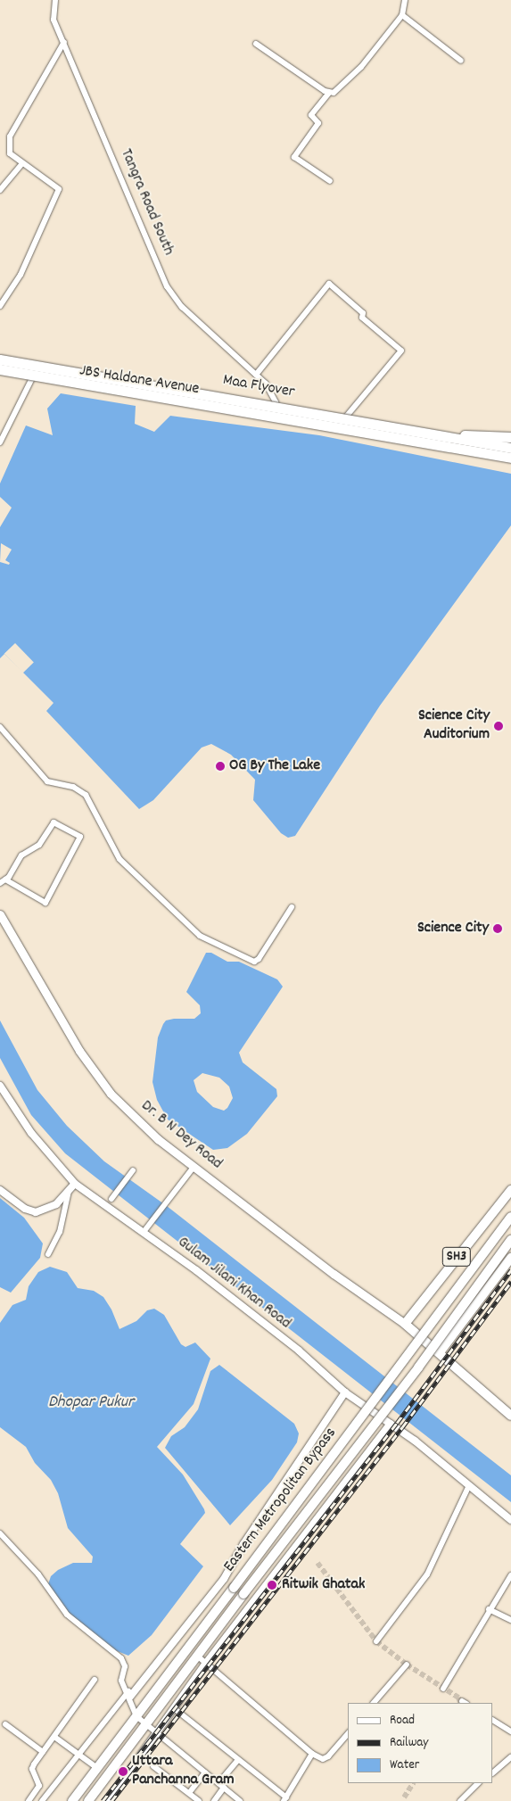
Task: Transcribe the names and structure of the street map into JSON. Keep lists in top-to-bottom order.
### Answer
{
  "streets": {
    "highway": ["Maa Flyover"],
    "main road": [
      "JBS Haldane Avenue",
      "Dr. B N Dey Road",
      "SH3",
      "Eastern Metropolitan Bypass"
    ],
    "street": ["Tangra Road South", "Gulam Jilani Khan Road"]
  },
  "crossings": [
    ["Tangra Road South", "JBS Haldane Avenue"],
    ["Dr. B N Dey Road", "SH3"]
  ],
  "water": ["Dhopar Pukur"],
  "places": [
    "Science City Auditorium",
    "OG By The Lake",
    "Science City",
    "Ritwik Ghatak",
    "Uttara Panchanna Gram"
  ],
  "legend": ["Road", "Railway", "Water"]
}
